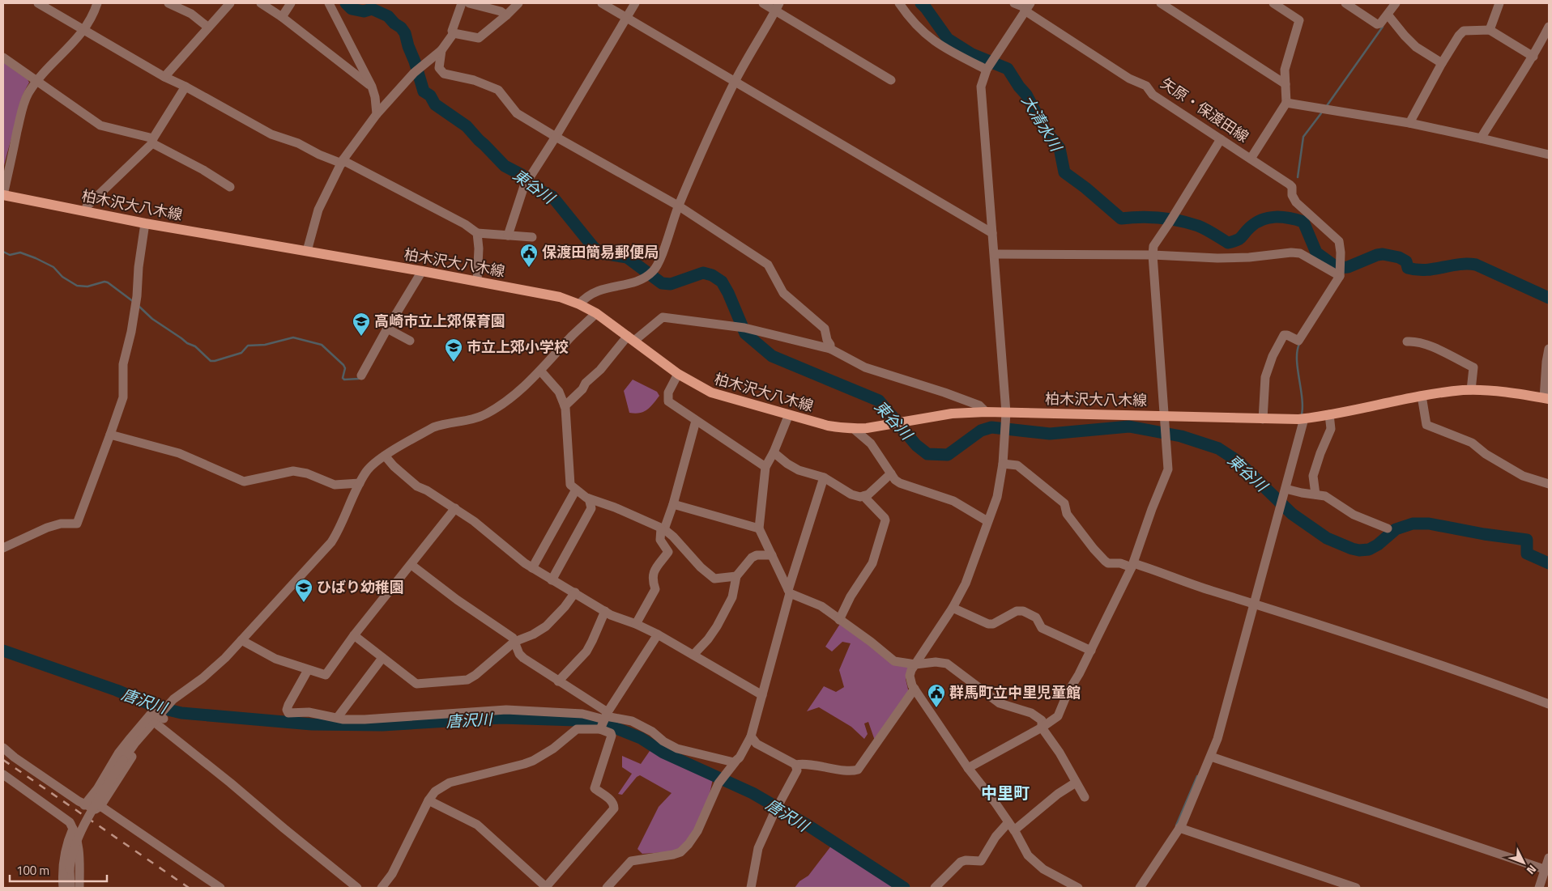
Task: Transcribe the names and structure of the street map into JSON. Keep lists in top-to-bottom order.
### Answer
{
  "streets": {
    "main road": ["柏木沢大八木線"],
    "street": ["矢原・保渡田線"]
  },
  "districts": ["中里町"],
  "water": ["大清水川", "東谷川", "唐沢川"],
  "places": {
    "public building": ["保渡田簡易郵便局", "群馬町立中里児童館"],
    "school or university": ["高崎市立上郊保育園", "市立上郊小学校", "ひばり幼稚園"]
  },
  "scale_bar": "100 m",
  "north": "bottom right"
}
